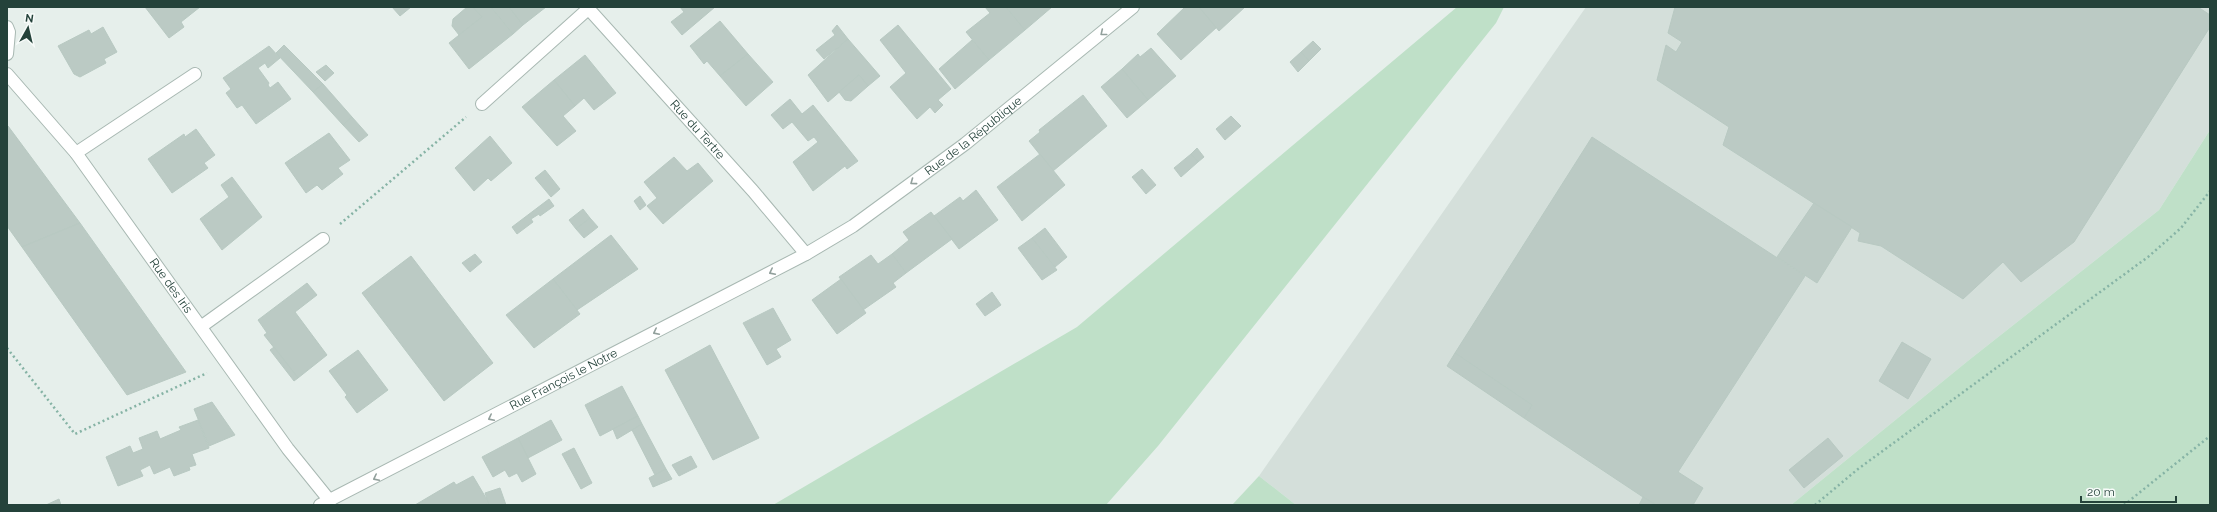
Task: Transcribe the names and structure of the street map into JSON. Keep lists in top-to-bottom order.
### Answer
{
  "streets": {
    "street": [
      "Rue du Tertre",
      "Rue de la République",
      "Rue des Iris",
      "Rue François le Notre"
    ]
  },
  "crossings": [
    ["Rue du Tertre", "Rue de la République"],
    ["Rue du Tertre", "Rue François le Notre"],
    ["Rue de la République", "Rue François le Notre"],
    ["Rue des Iris", "Rue François le Notre"]
  ],
  "one_way": ["Rue de la République", "Rue François le Notre"],
  "scale_bar": "20 m",
  "north": "top"
}
